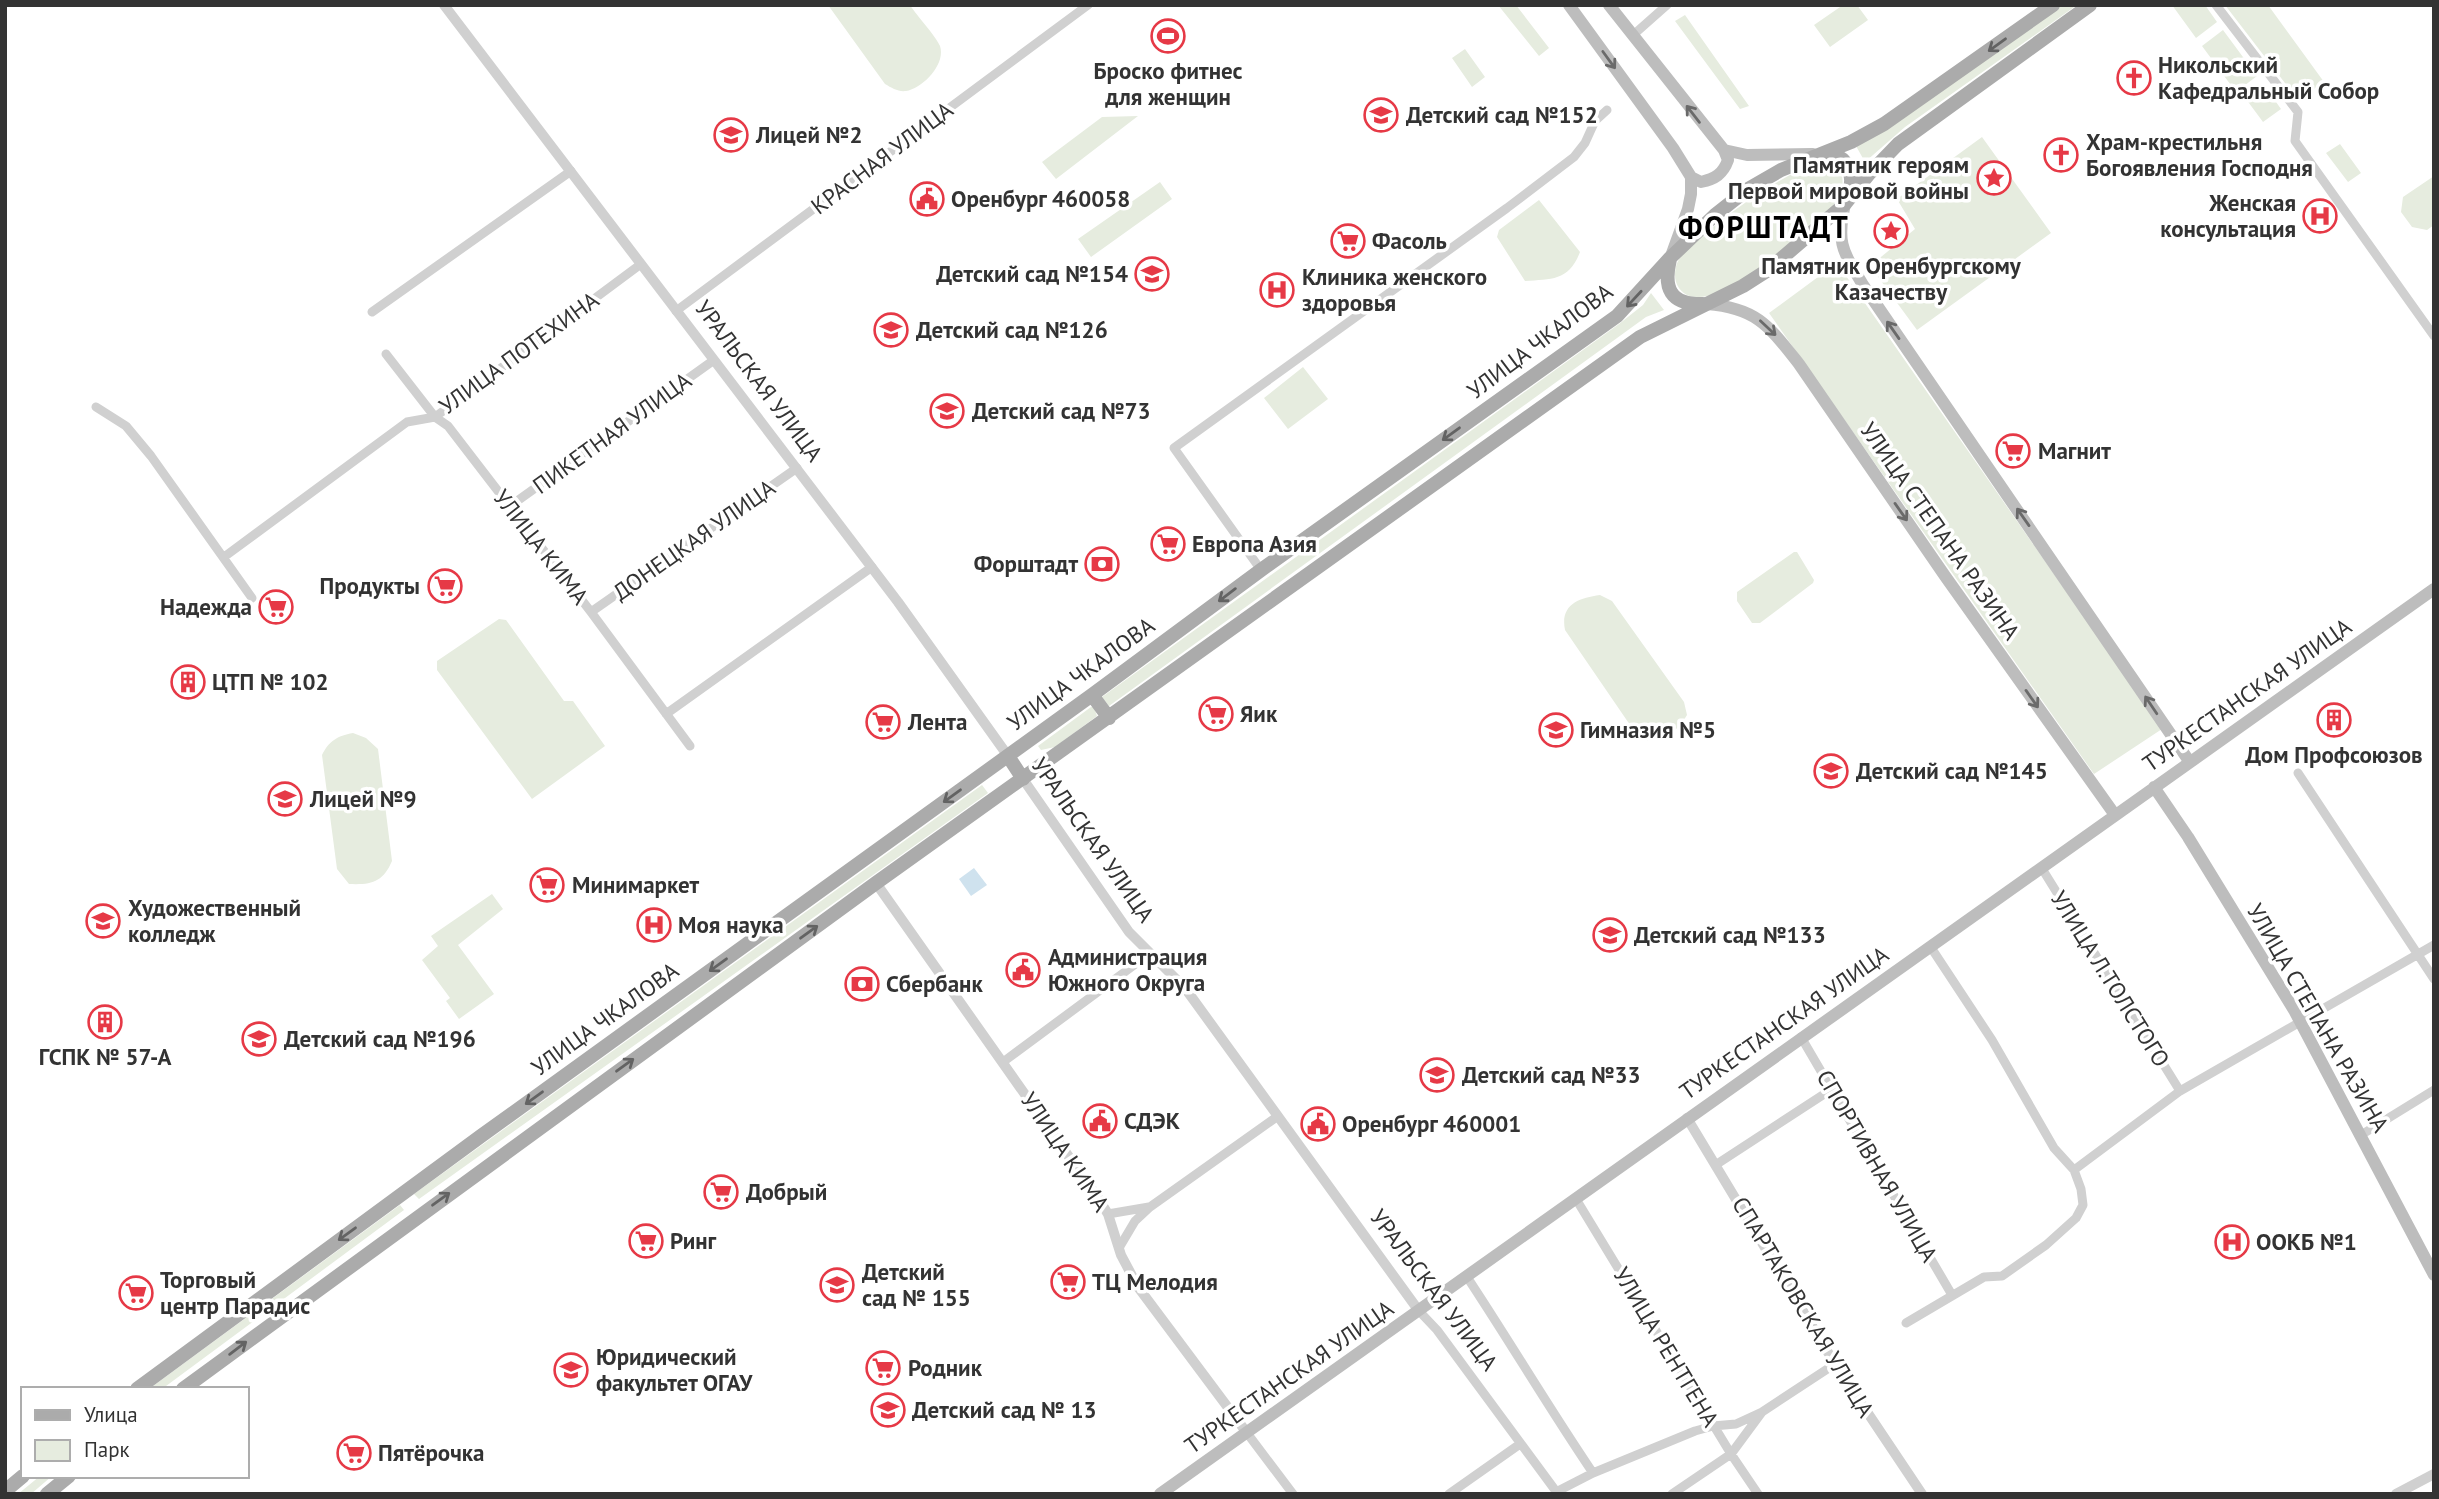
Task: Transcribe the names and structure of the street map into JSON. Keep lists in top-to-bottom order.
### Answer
{
  "streets": {
    "main road": [
      "УЛИЦА ЧКАЛОВА",
      "УРАЛЬСКАЯ УЛИЦА",
      "УЛИЦА СТЕПАНА РАЗИНА",
      "ТУРКЕСТАНСКАЯ УЛИЦА"
    ],
    "street": [
      "КРАСНАЯ УЛИЦА",
      "УЛИЦА ПОТЕХИНА",
      "ПИКЕТНАЯ УЛИЦА",
      "ДОНЕЦКАЯ УЛИЦА",
      "УЛИЦА КИМА",
      "УЛИЦА Л.ТОЛСТОГО",
      "СПОРТИВНАЯ УЛИЦА",
      "СПАРТАКОВСКАЯ УЛИЦА",
      "УЛИЦА РЕНТГЕНА"
    ]
  },
  "crossings": [
    ["КРАСНАЯ УЛИЦА", "УРАЛЬСКАЯ УЛИЦА"],
    ["УЛИЦА ЧКАЛОВА", "УРАЛЬСКАЯ УЛИЦА"],
    ["УЛИЦА ПОТЕХИНА", "УРАЛЬСКАЯ УЛИЦА"],
    ["УЛИЦА ПОТЕХИНА", "УЛИЦА КИМА"],
    ["УРАЛЬСКАЯ УЛИЦА", "ПИКЕТНАЯ УЛИЦА"],
    ["УРАЛЬСКАЯ УЛИЦА", "ДОНЕЦКАЯ УЛИЦА"],
    ["УРАЛЬСКАЯ УЛИЦА", "ТУРКЕСТАНСКАЯ УЛИЦА"],
    ["ПИКЕТНАЯ УЛИЦА", "УЛИЦА КИМА"],
    ["УЛИЦА СТЕПАНА РАЗИНА", "ТУРКЕСТАНСКАЯ УЛИЦА"],
    ["ДОНЕЦКАЯ УЛИЦА", "УЛИЦА КИМА"],
    ["УЛИЦА КИМА", "ТУРКЕСТАНСКАЯ УЛИЦА"],
    ["ТУРКЕСТАНСКАЯ УЛИЦА", "УЛИЦА Л.ТОЛСТОГО"],
    ["ТУРКЕСТАНСКАЯ УЛИЦА", "СПОРТИВНАЯ УЛИЦА"],
    ["ТУРКЕСТАНСКАЯ УЛИЦА", "СПАРТАКОВСКАЯ УЛИЦА"],
    ["ТУРКЕСТАНСКАЯ УЛИЦА", "УЛИЦА РЕНТГЕНА"]
  ],
  "districts": ["ФОРШТАДТ"],
  "places": {
    "sports": ["Броско фитнес для женщин"],
    "church": ["Никольский Кафедральный Собор", "Храм-крестильня Богоявления Господня"],
    "school or university": [
      "Детский сад №152",
      "Лицей №2",
      "Детский сад №154",
      "Детский сад №126",
      "Детский сад №73",
      "Гимназия №5",
      "Детский сад №145",
      "Лицей №9",
      "Художественный колледж",
      "Детский сад №133",
      "Детский сад №196",
      "Детский сад №33",
      "Детский сад № 155",
      "Юридический факультет ОГАУ",
      "Детский сад № 13"
    ],
    "place": ["Памятник героям Первой мировой войны", "Памятник Оренбургскому Казачеству"],
    "public building": [
      "Оренбург 460058",
      "Администрация Южного Округа",
      "СДЭК",
      "Оренбург 460001"
    ],
    "hospital": [
      "Женская консультация",
      "Клиника женского здоровья",
      "Моя наука",
      "ООКБ №1"
    ],
    "supermarket": [
      "Фасоль",
      "Магнит",
      "Европа Азия",
      "Продукты",
      "Надежда",
      "Яик",
      "Лента",
      "Минимаркет",
      "Добрый",
      "Ринг",
      "ТЦ Мелодия",
      "Торговый центр Парадис",
      "Родник",
      "Пятёрочка"
    ],
    "bank": ["Форштадт", "Сбербанк"],
    "building": ["ЦТП № 102", "Дом Профсоюзов", "ГСПК № 57-А"]
  },
  "legend": ["Улица", "Парк"]
}
